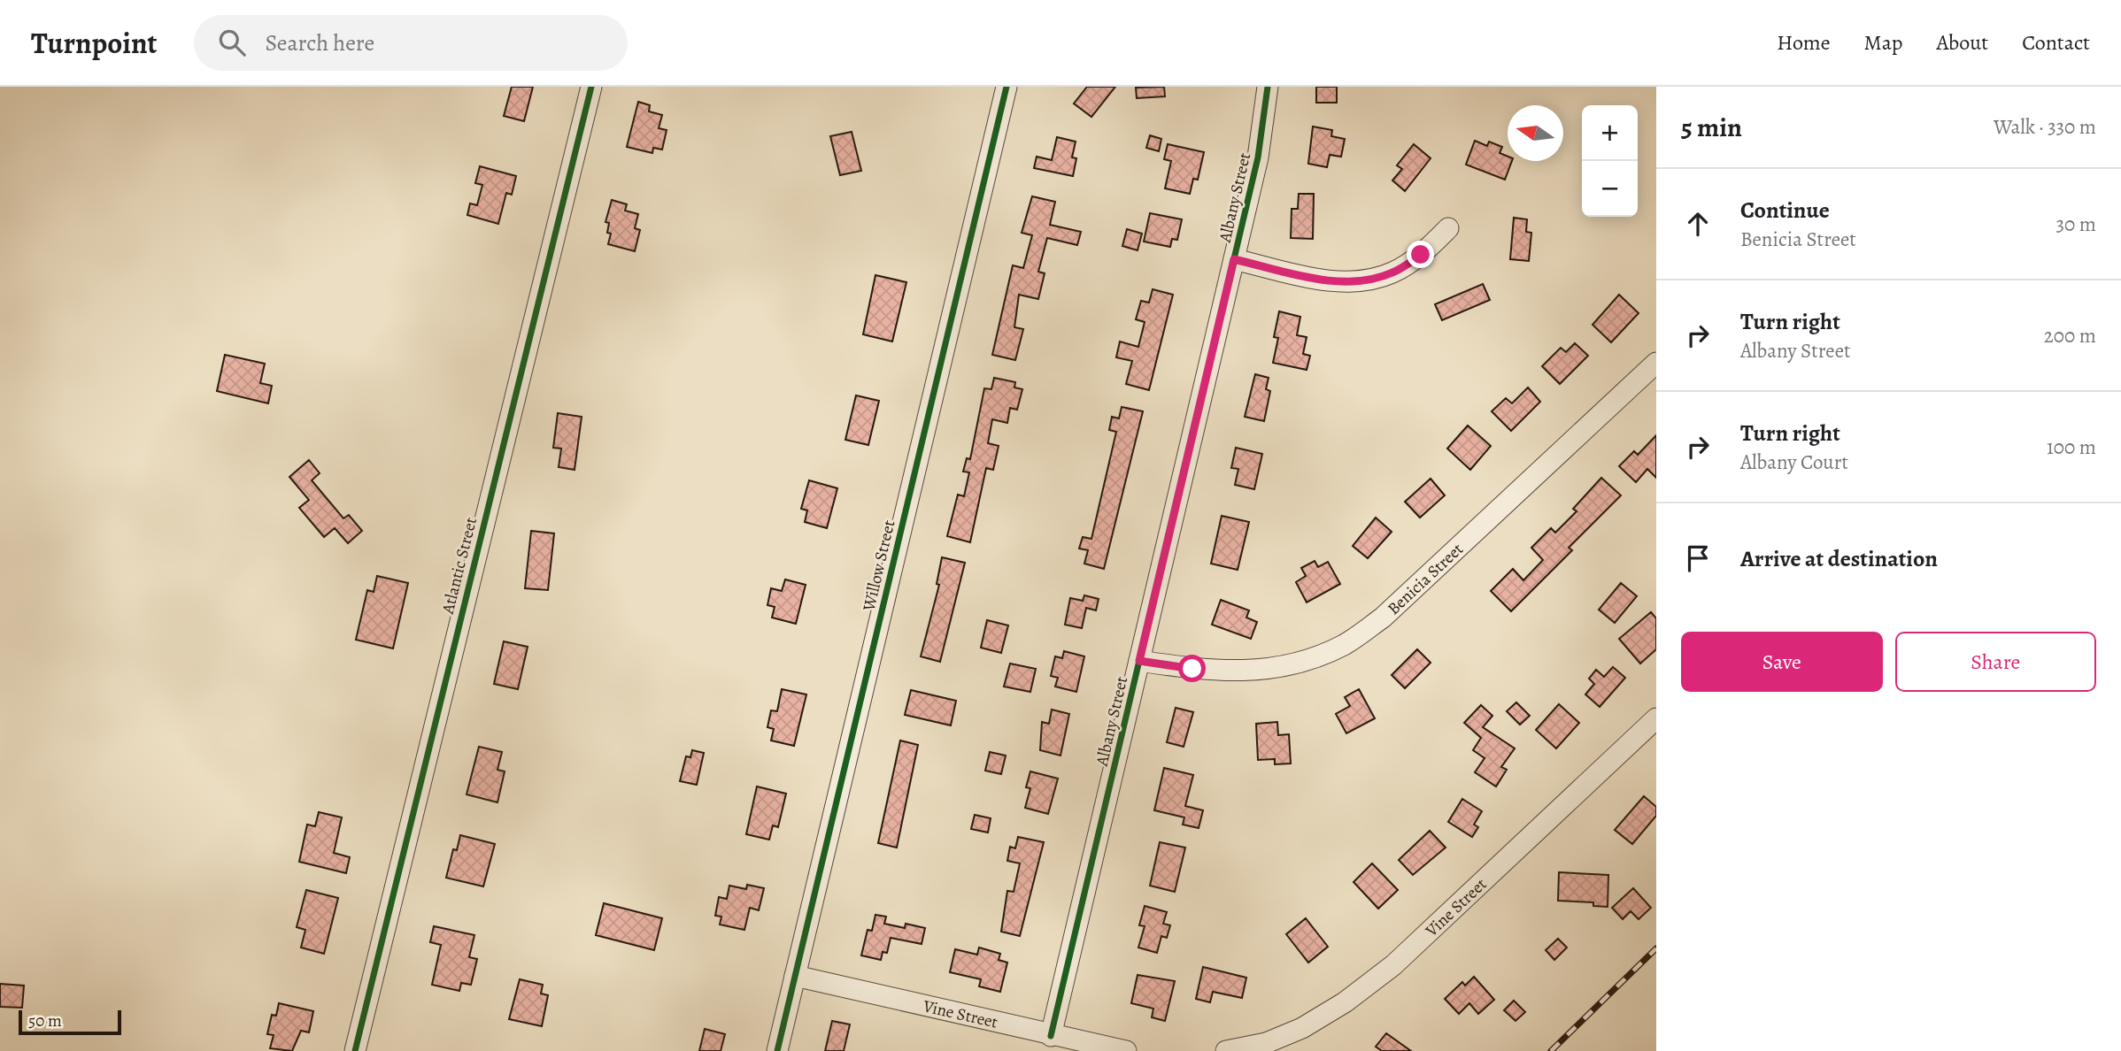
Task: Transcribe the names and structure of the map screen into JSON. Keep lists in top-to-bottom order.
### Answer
{
  "streets": {
    "street": [
      "Albany Street",
      "Atlantic Street",
      "Willow Street",
      "Benicia Street",
      "Vine Street"
    ]
  },
  "crossings": [
    ["Albany Street", "Benicia Street"],
    ["Albany Street", "Vine Street"],
    ["Willow Street", "Vine Street"]
  ],
  "scale_bar": "50 m",
  "north": "left",
  "page": {
    "header": "Turnpoint",
    "search": "Search here",
    "nav": [
      "Home",
      "Map",
      "About",
      "Contact"
    ],
    "heading": ["5 min", "Walk · 330 m"],
    "map_buttons": ["+", "−"],
    "list": [
      ["Continue", "Benicia Street", "30 m"],
      ["Turn right", "Albany Street", "200 m"],
      ["Turn right", "Albany Court", "100 m"],
      "Arrive at destination"
    ],
    "buttons": ["Save", "Share"],
    "scale": "50 m"
  }
}
